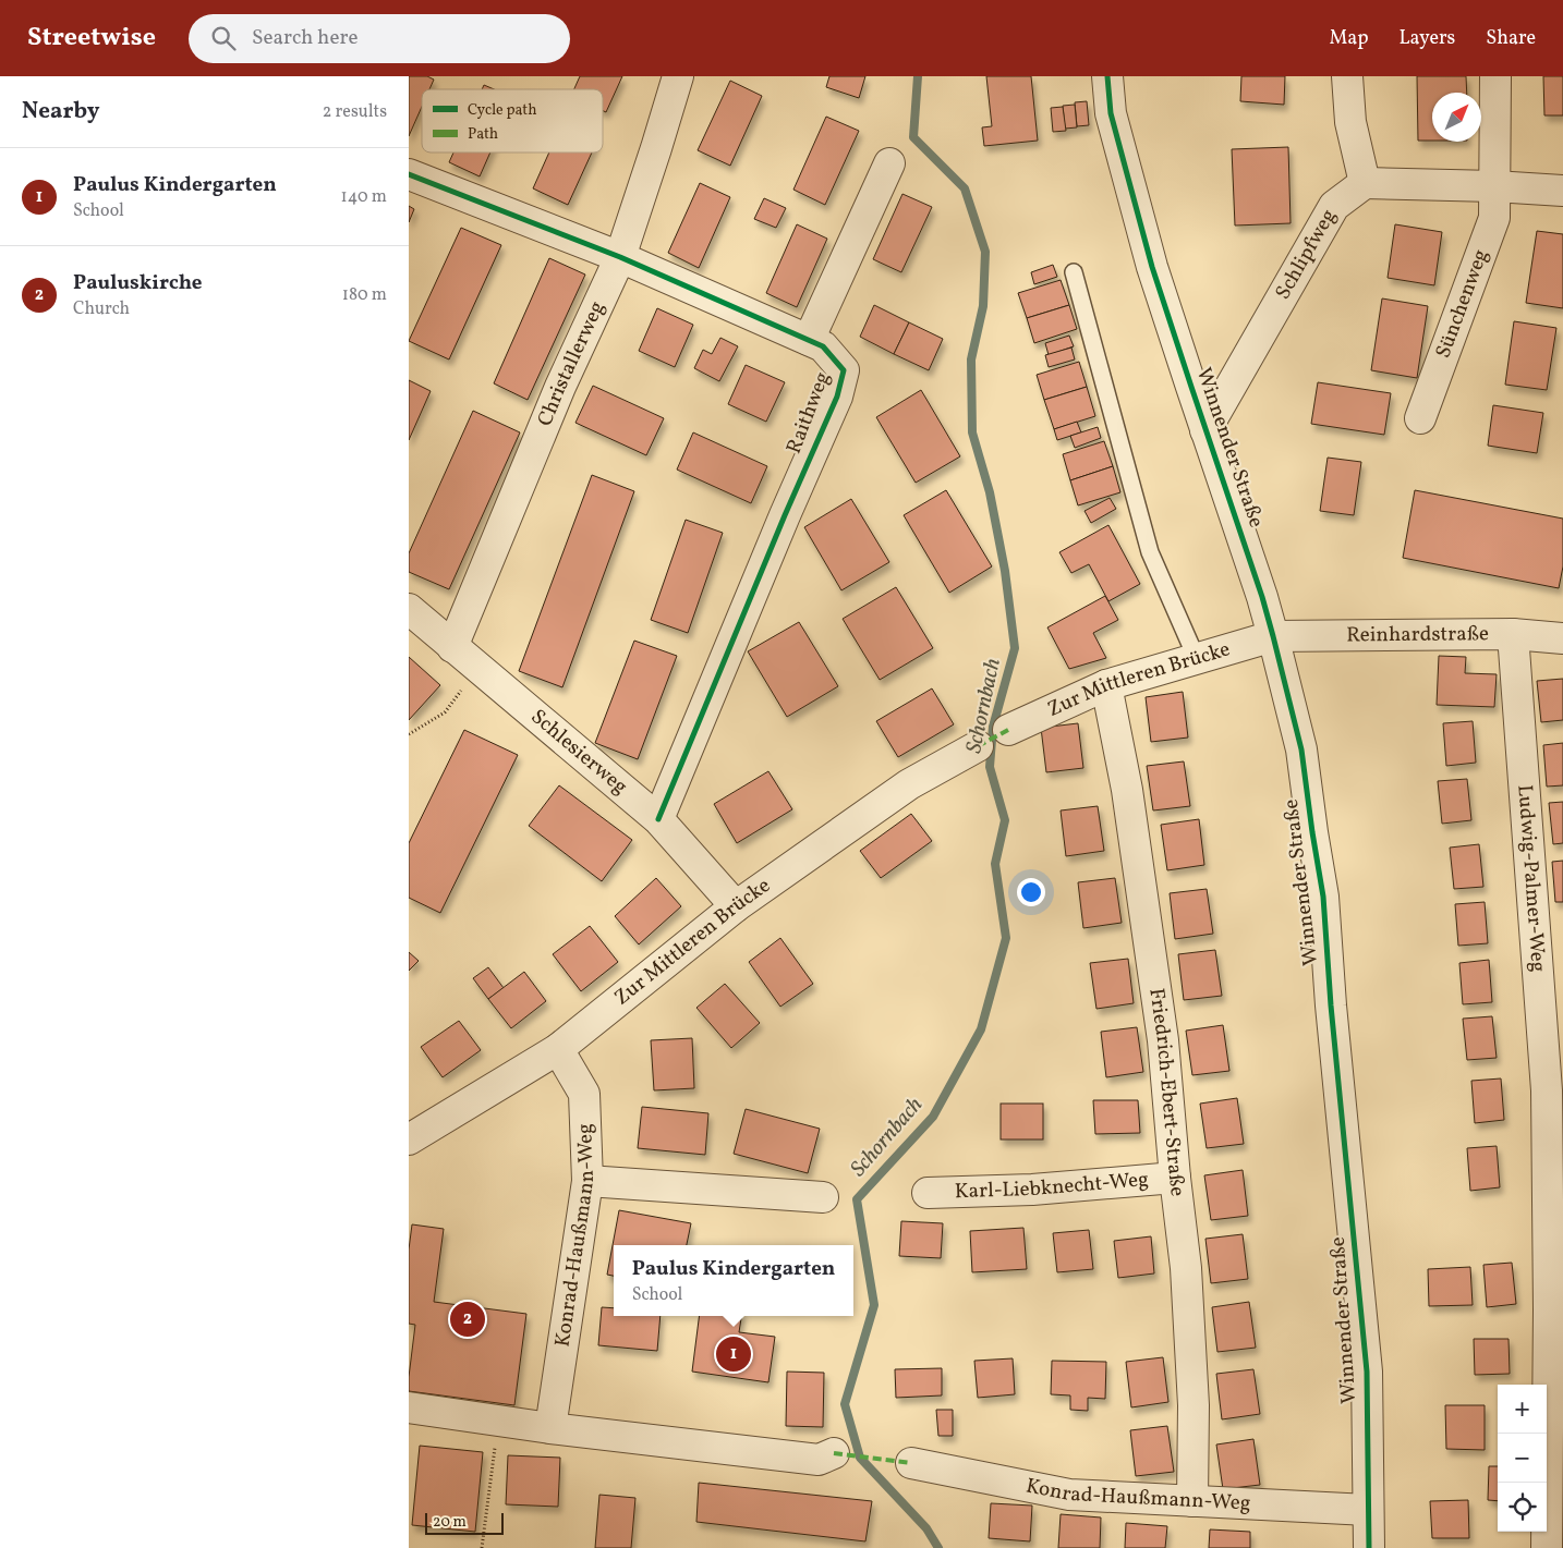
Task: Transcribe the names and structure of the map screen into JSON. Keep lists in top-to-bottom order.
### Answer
{
  "streets": {
    "street": [
      "Schlipfweg",
      "Sünchenweg",
      "Christallerweg",
      "Raithweg",
      "Winnender Straße",
      "Reinhardstraße",
      "Zur Mittleren Brücke",
      "Schlesierweg",
      "Ludwig-Palmer-Weg",
      "Friedrich-Ebert-Straße",
      "Karl-Liebknecht-Weg",
      "Konrad-Haußmann-Weg"
    ]
  },
  "crossings": [
    ["Schlipfweg", "Winnender Straße"],
    ["Christallerweg", "Raithweg"],
    ["Christallerweg", "Schlesierweg"],
    ["Raithweg", "Schlesierweg"],
    ["Winnender Straße", "Reinhardstraße"],
    ["Winnender Straße", "Zur Mittleren Brücke"],
    ["Winnender Straße", "Konrad-Haußmann-Weg"],
    ["Reinhardstraße", "Zur Mittleren Brücke"],
    ["Reinhardstraße", "Ludwig-Palmer-Weg"],
    ["Zur Mittleren Brücke", "Schlesierweg"],
    ["Zur Mittleren Brücke", "Friedrich-Ebert-Straße"],
    ["Zur Mittleren Brücke", "Konrad-Haußmann-Weg"],
    ["Friedrich-Ebert-Straße", "Karl-Liebknecht-Weg"],
    ["Friedrich-Ebert-Straße", "Konrad-Haußmann-Weg"]
  ],
  "water": ["Schornbach"],
  "legend": ["Cycle path", "Path"],
  "scale_bar": "20 m",
  "north": "top right",
  "page": {
    "header": "Streetwise",
    "search": "Search here",
    "nav": ["Map", "Layers", "Share"],
    "heading": ["Nearby", "2 results"],
    "list": [
      {
        "mark": "1",
        "name": "Paulus Kindergarten",
        "note": "School",
        "value": "140 m"
      },
      {
        "mark": "2",
        "name": "Pauluskirche",
        "note": "Church",
        "value": "180 m"
      }
    ],
    "popup": ["Paulus Kindergarten", "School"],
    "pins": ["2", "1"],
    "map_buttons": ["+", "−"],
    "scale": "20 m"
  }
}
